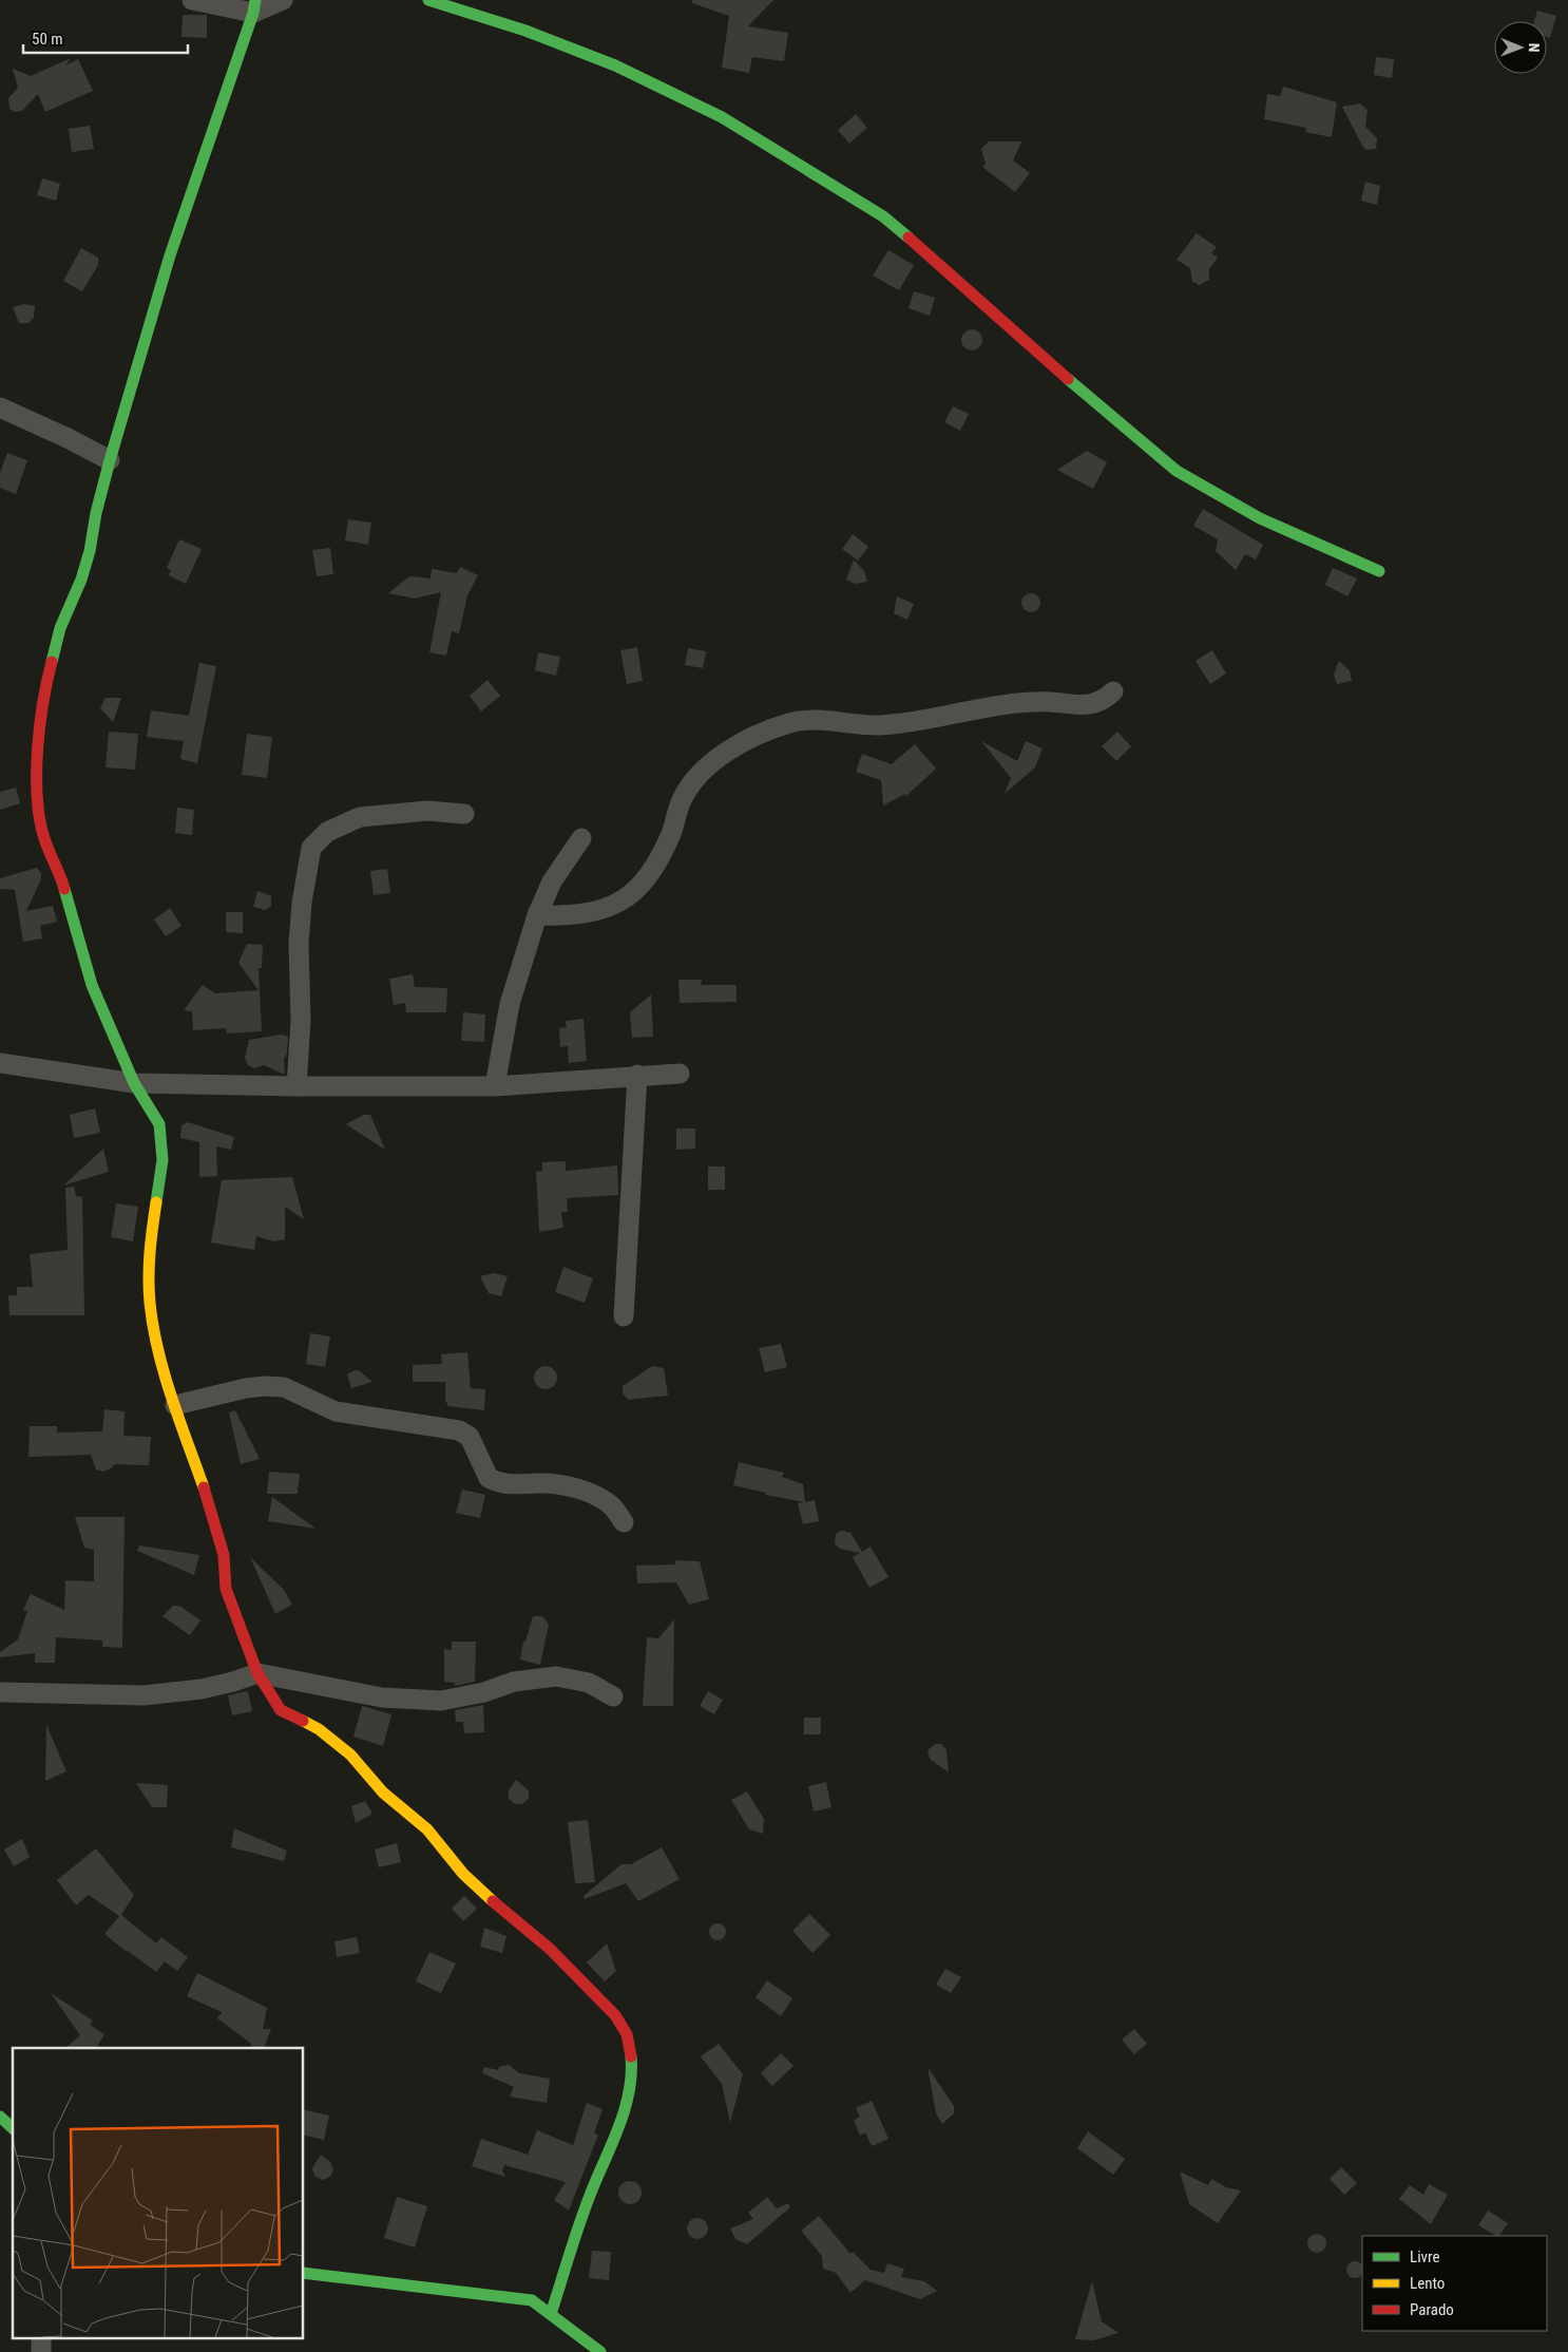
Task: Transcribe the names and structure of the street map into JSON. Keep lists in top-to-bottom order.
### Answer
{
  "legend": ["Livre", "Lento", "Parado"],
  "scale_bar": "50 m",
  "north": "right"
}
